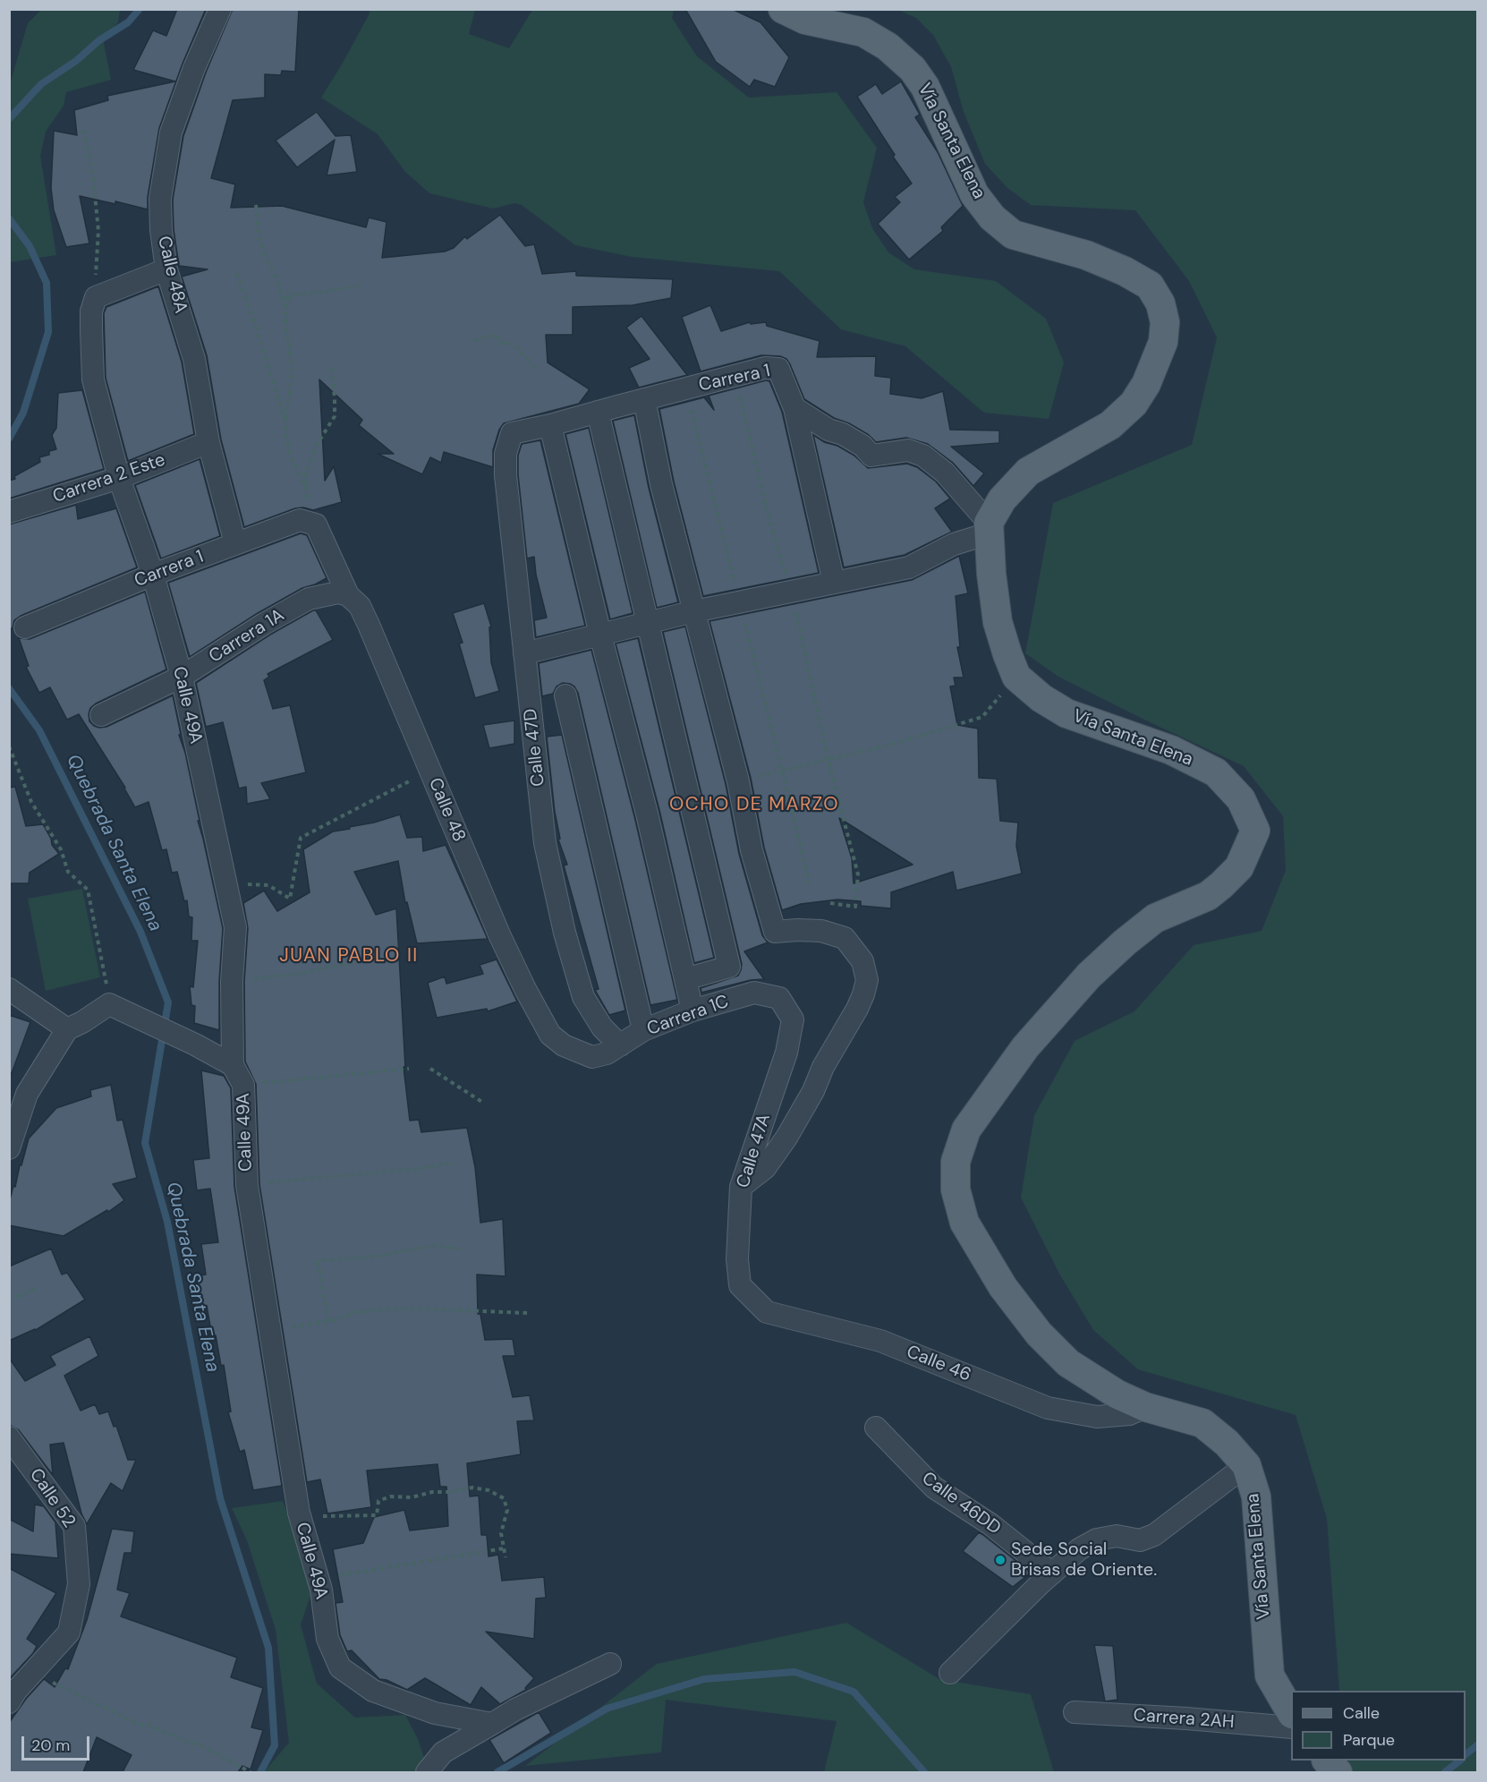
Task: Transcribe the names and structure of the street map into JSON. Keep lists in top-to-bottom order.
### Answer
{
  "streets": {
    "main road": ["Vía Santa Elena"],
    "street": [
      "Calle 48A",
      "Carrera 1",
      "Carrera 2 Este",
      "Carrera 1A",
      "Calle 49A",
      "Calle 47D",
      "Calle 48",
      "Carrera 1C",
      "Calle 47A",
      "Calle 46",
      "Calle 52",
      "Calle 46DD",
      "Carrera 2AH"
    ]
  },
  "crossings": [
    ["Vía Santa Elena", "Calle 46"],
    ["Calle 48A", "Carrera 1"],
    ["Calle 48A", "Carrera 2 Este"],
    ["Carrera 1", "Calle 49A"],
    ["Carrera 1", "Calle 47D"],
    ["Carrera 1", "Calle 48"],
    ["Carrera 2 Este", "Calle 49A"],
    ["Carrera 1A", "Calle 49A"],
    ["Carrera 1A", "Calle 48"],
    ["Calle 47D", "Carrera 1C"],
    ["Calle 48", "Carrera 1C"],
    ["Carrera 1C", "Calle 47A"],
    ["Calle 47A", "Calle 46"]
  ],
  "districts": ["OCHO DE MARZO", "JUAN PABLO II"],
  "water": ["Quebrada Santa Elena"],
  "places": ["Sede Social Brisas de Oriente."],
  "legend": ["Calle", "Parque"],
  "scale_bar": "20 m"
}
